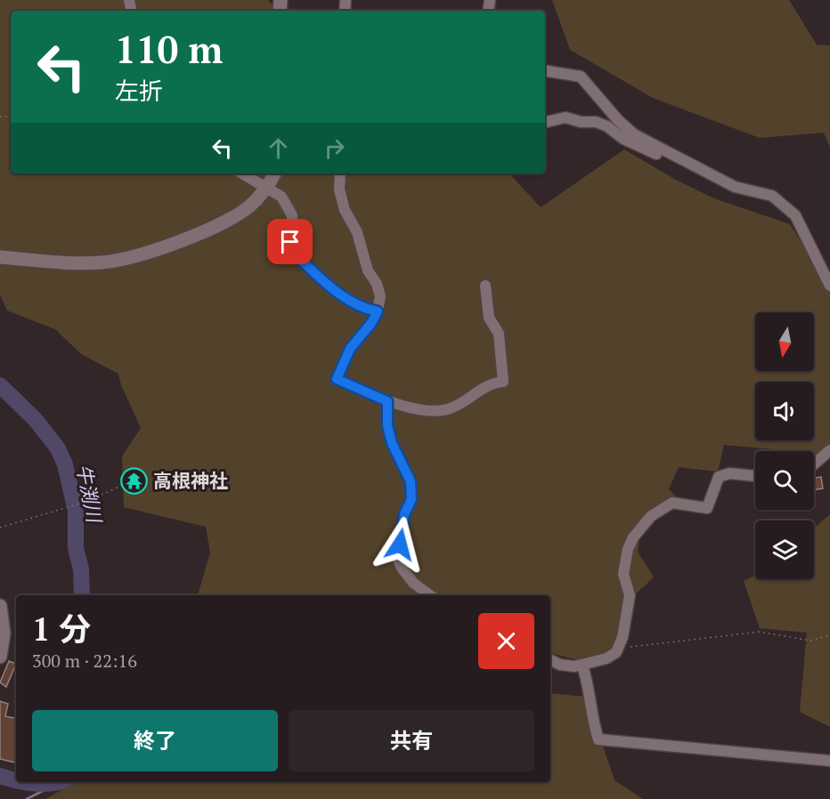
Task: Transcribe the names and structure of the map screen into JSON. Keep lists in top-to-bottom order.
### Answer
{
  "water": ["牛渕川"],
  "places": {
    "temple": ["高根神社"]
  },
  "north": "bottom",
  "page": {
    "turn": ["110 m", "左折"],
    "heading": ["1 分", "300 m · 22:16"],
    "buttons": ["終了", "共有"]
  }
}
